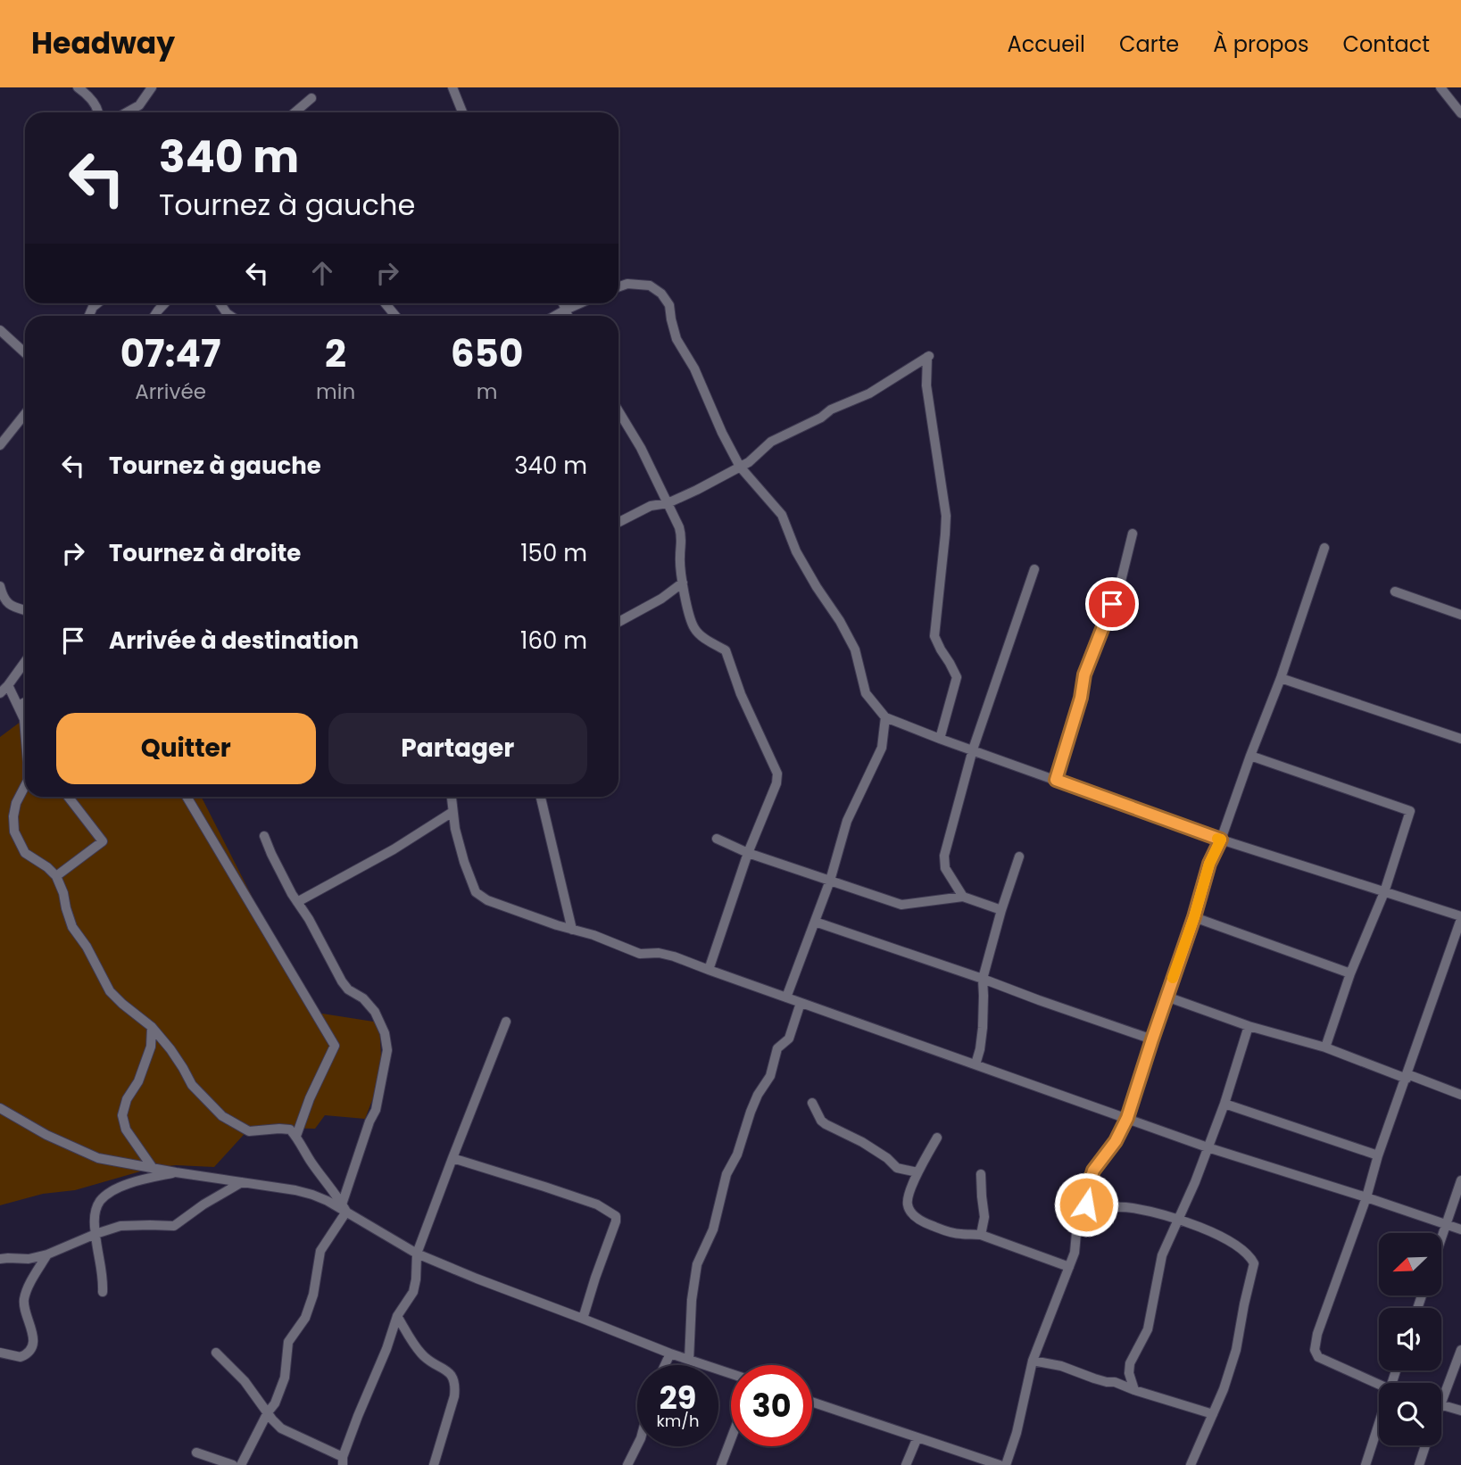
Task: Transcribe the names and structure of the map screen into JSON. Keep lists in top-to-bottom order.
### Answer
{
  "north": "bottom left",
  "page": {
    "header": "Headway",
    "nav": [
      "Accueil",
      "Carte",
      "À propos",
      "Contact"
    ],
    "turn": ["340 m", "Tournez à gauche"],
    "eta": [
      "07:47",
      "Arrivée",
      "2",
      "min",
      "650",
      "m"
    ],
    "list": [
      {
        "name": "Tournez à gauche",
        "value": "340 m"
      },
      {
        "name": "Tournez à droite",
        "value": "150 m"
      },
      {
        "name": "Arrivée à destination",
        "value": "160 m"
      }
    ],
    "buttons": ["Quitter", "Partager"],
    "speed": "29 km/h",
    "limit": "30"
  }
}
